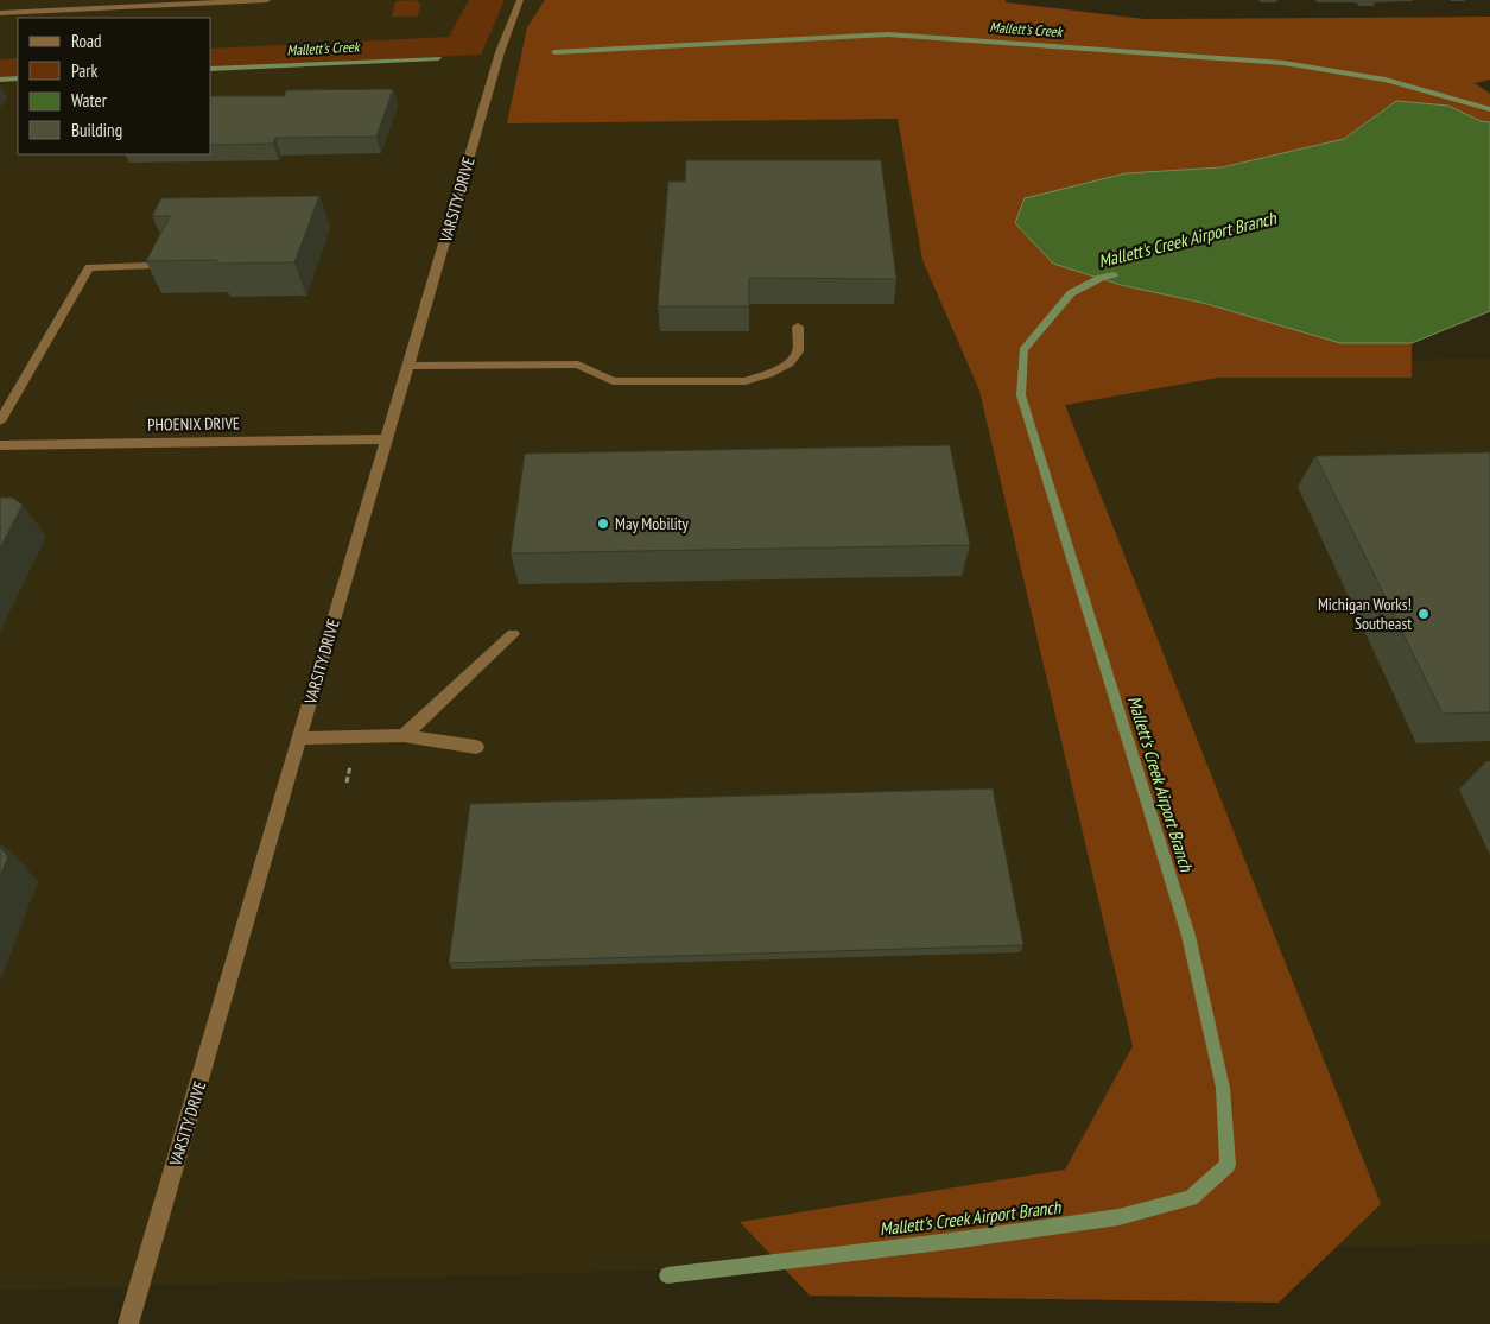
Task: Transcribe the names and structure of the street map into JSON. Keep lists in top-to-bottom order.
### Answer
{
  "streets": {
    "street": ["VARSITY DRIVE", "PHOENIX DRIVE"]
  },
  "crossings": [
    ["VARSITY DRIVE", "PHOENIX DRIVE"]
  ],
  "water": ["Mallett's Creek", "Mallett's Creek Airport Branch"],
  "places": ["May Mobility", "Michigan Works! Southeast"],
  "legend": [
    "Road",
    "Park",
    "Water",
    "Building"
  ]
}
